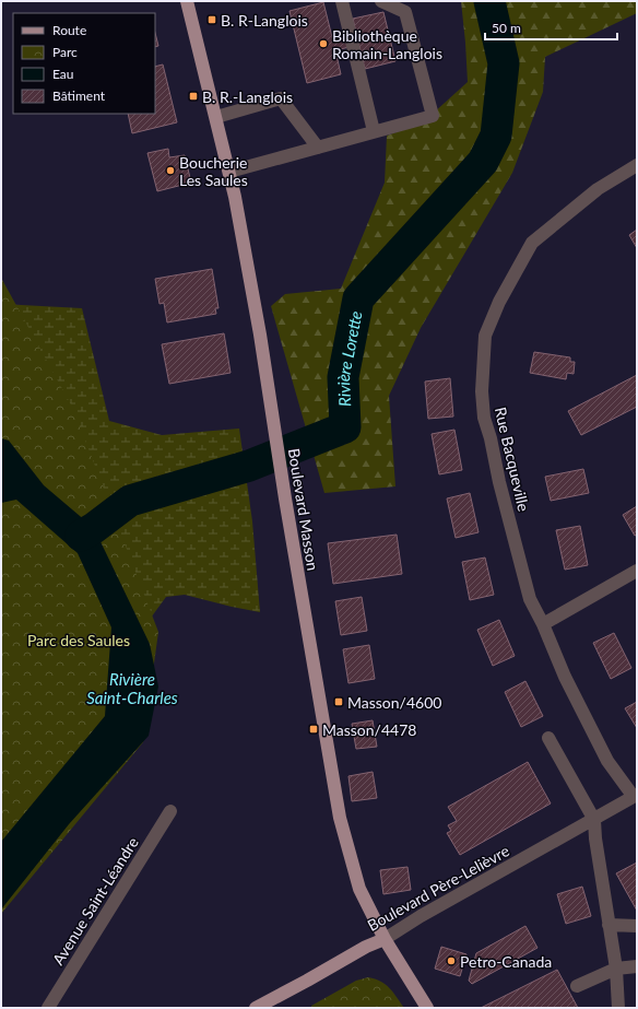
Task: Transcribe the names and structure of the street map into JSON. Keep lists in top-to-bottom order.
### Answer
{
  "streets": {
    "main road": ["Boulevard Masson", "Boulevard Père-Lelièvre"],
    "street": ["Rue Bacqueville", "Avenue Saint-Léandre"]
  },
  "crossings": [
    ["Rue Bacqueville", "Boulevard Père-Lelièvre"],
    ["Boulevard Masson", "Boulevard Père-Lelièvre"]
  ],
  "water": ["Rivière Lorette", "Rivière Saint-Charles"],
  "parks": ["Parc des Saules"],
  "places": {
    "transit": [
      "B. R-Langlois",
      "B. R.-Langlois",
      "Masson/4600",
      "Masson/4478"
    ],
    "other": ["Bibliothèque Romain-Langlois", "Boucherie Les Saules", "Petro-Canada"]
  },
  "legend": [
    "Route",
    "Parc",
    "Eau",
    "Bâtiment"
  ],
  "scale_bar": "50 m"
}
